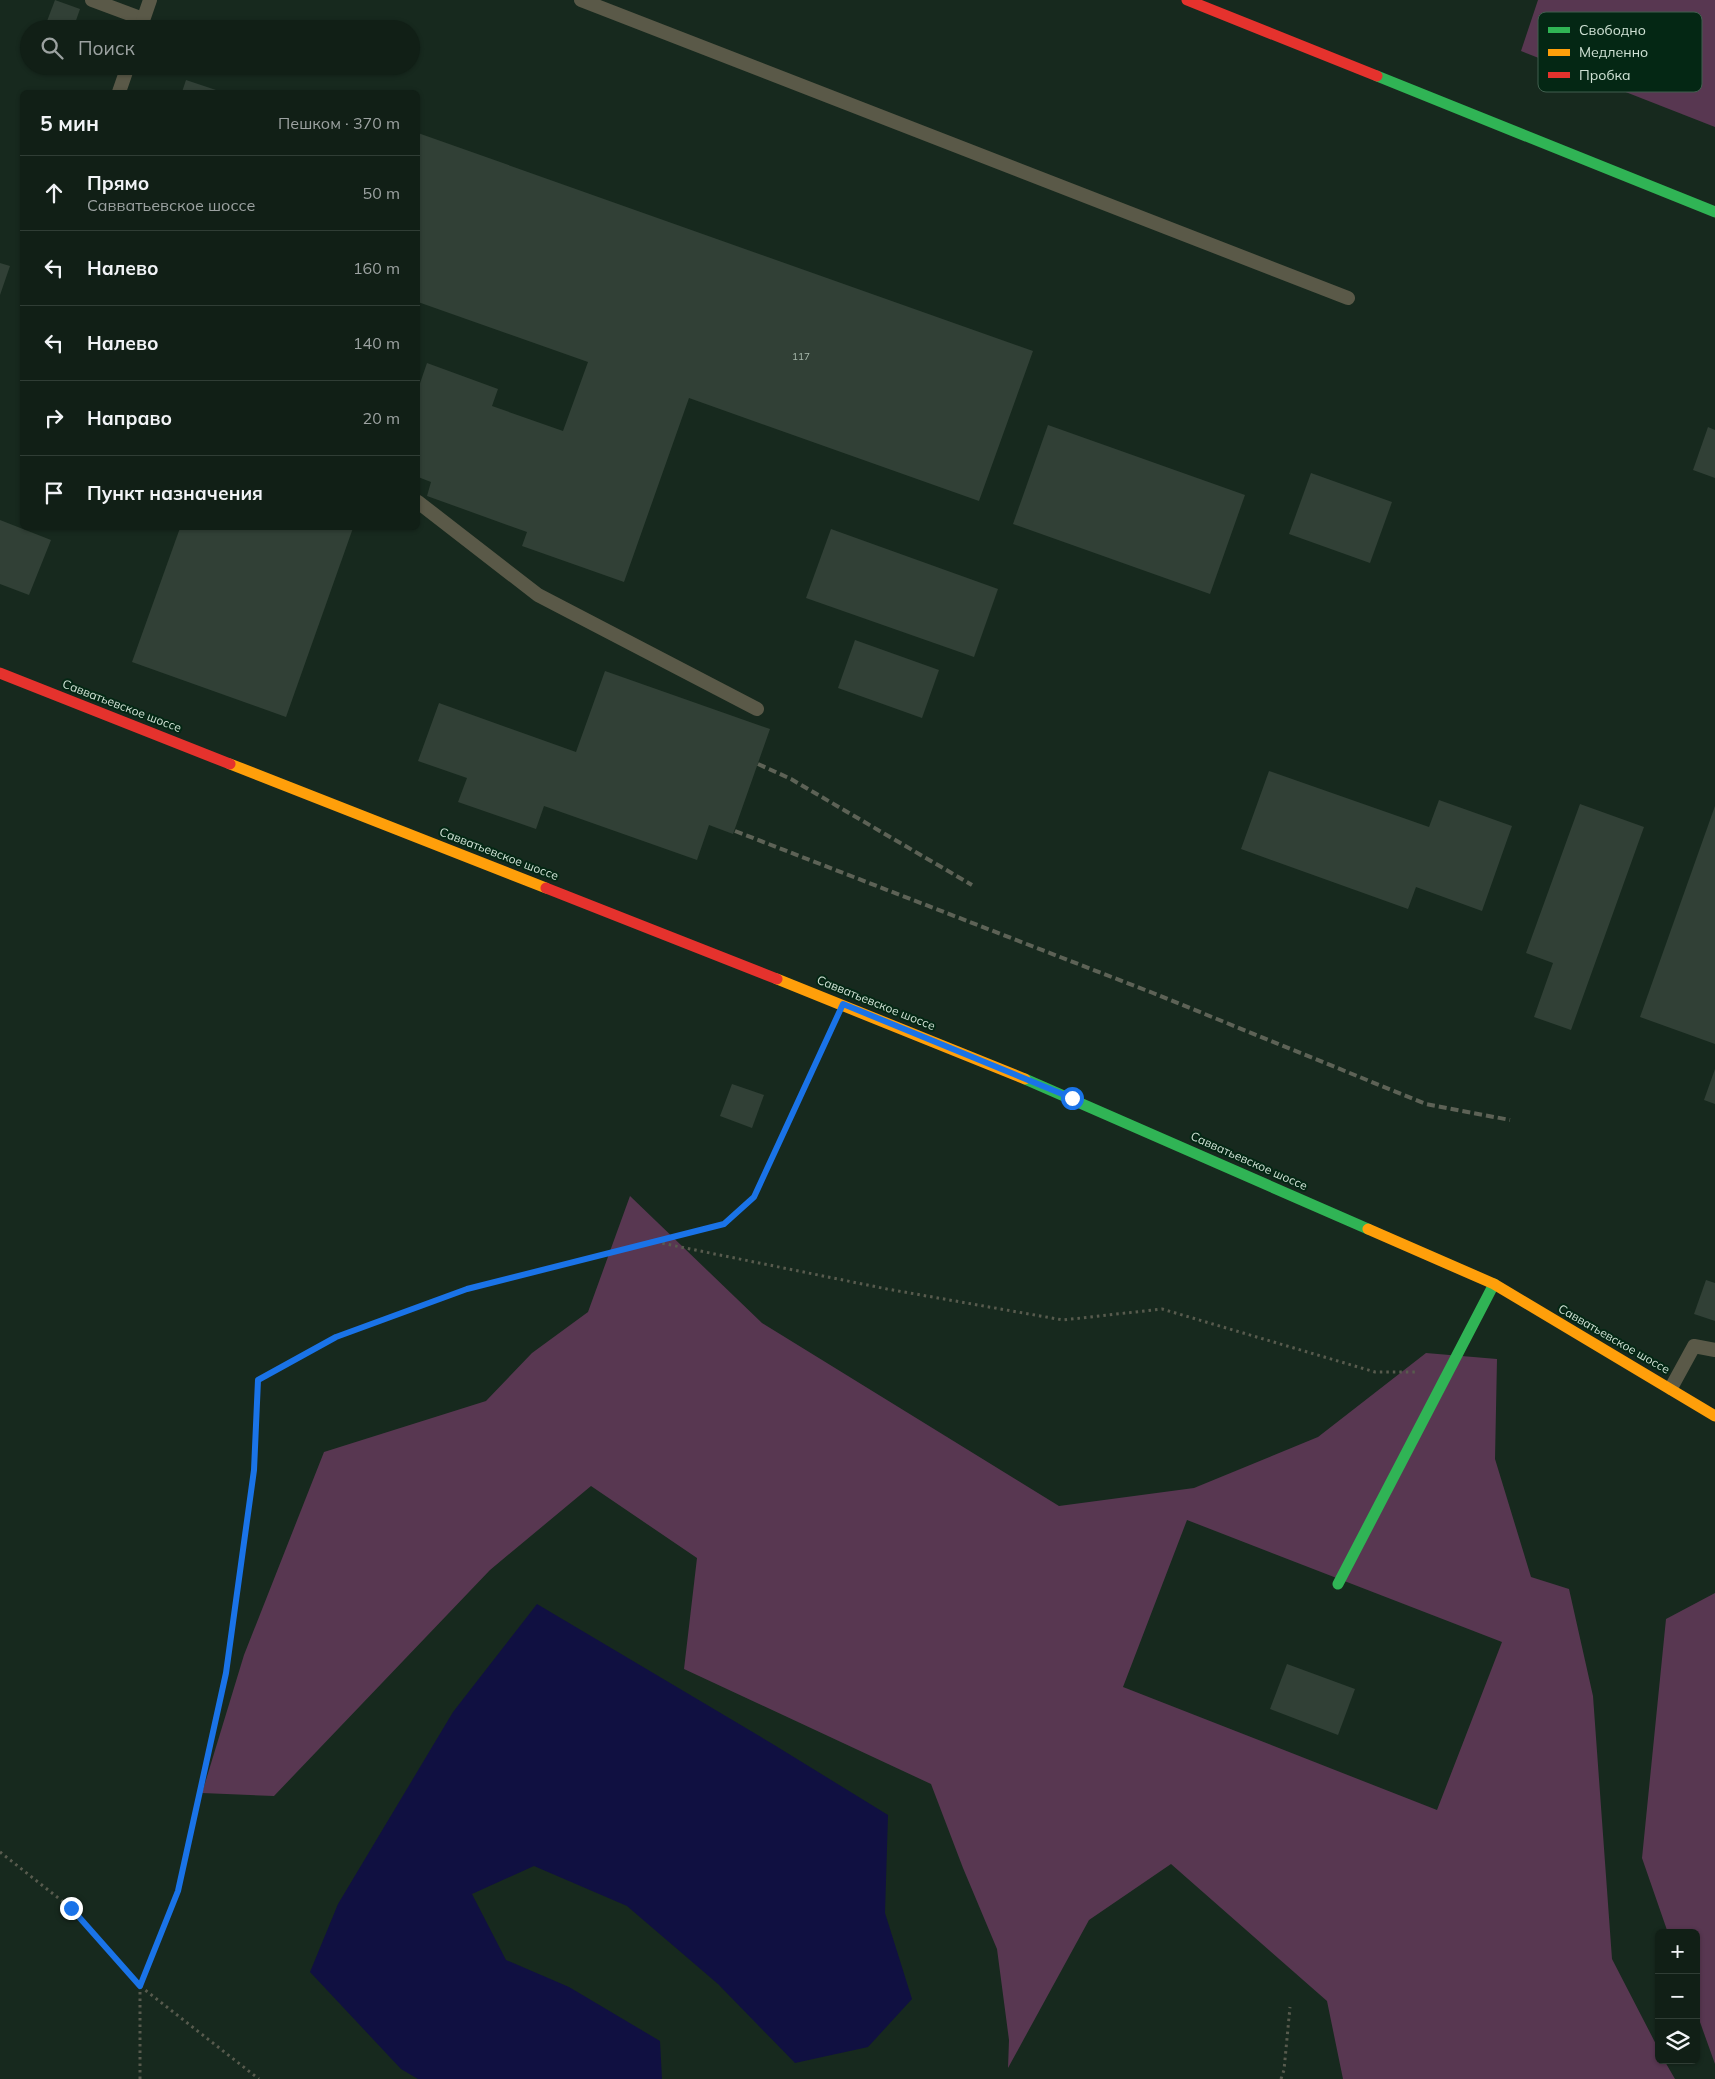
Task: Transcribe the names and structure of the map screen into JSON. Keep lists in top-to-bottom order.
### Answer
{
  "streets": {
    "main road": ["Савватьевское шоссе"]
  },
  "house_numbers": ["117"],
  "legend": ["Свободно", "Медленно", "Пробка"],
  "page": {
    "search": "Поиск",
    "heading": ["5 мин", "Пешком · 370 m"],
    "list": [
      ["Прямо", "Савватьевское шоссе", "50 m"],
      ["Налево", "160 m"],
      ["Налево", "140 m"],
      ["Направо", "20 m"],
      "Пункт назначения"
    ],
    "map_buttons": ["+", "−"]
  }
}
